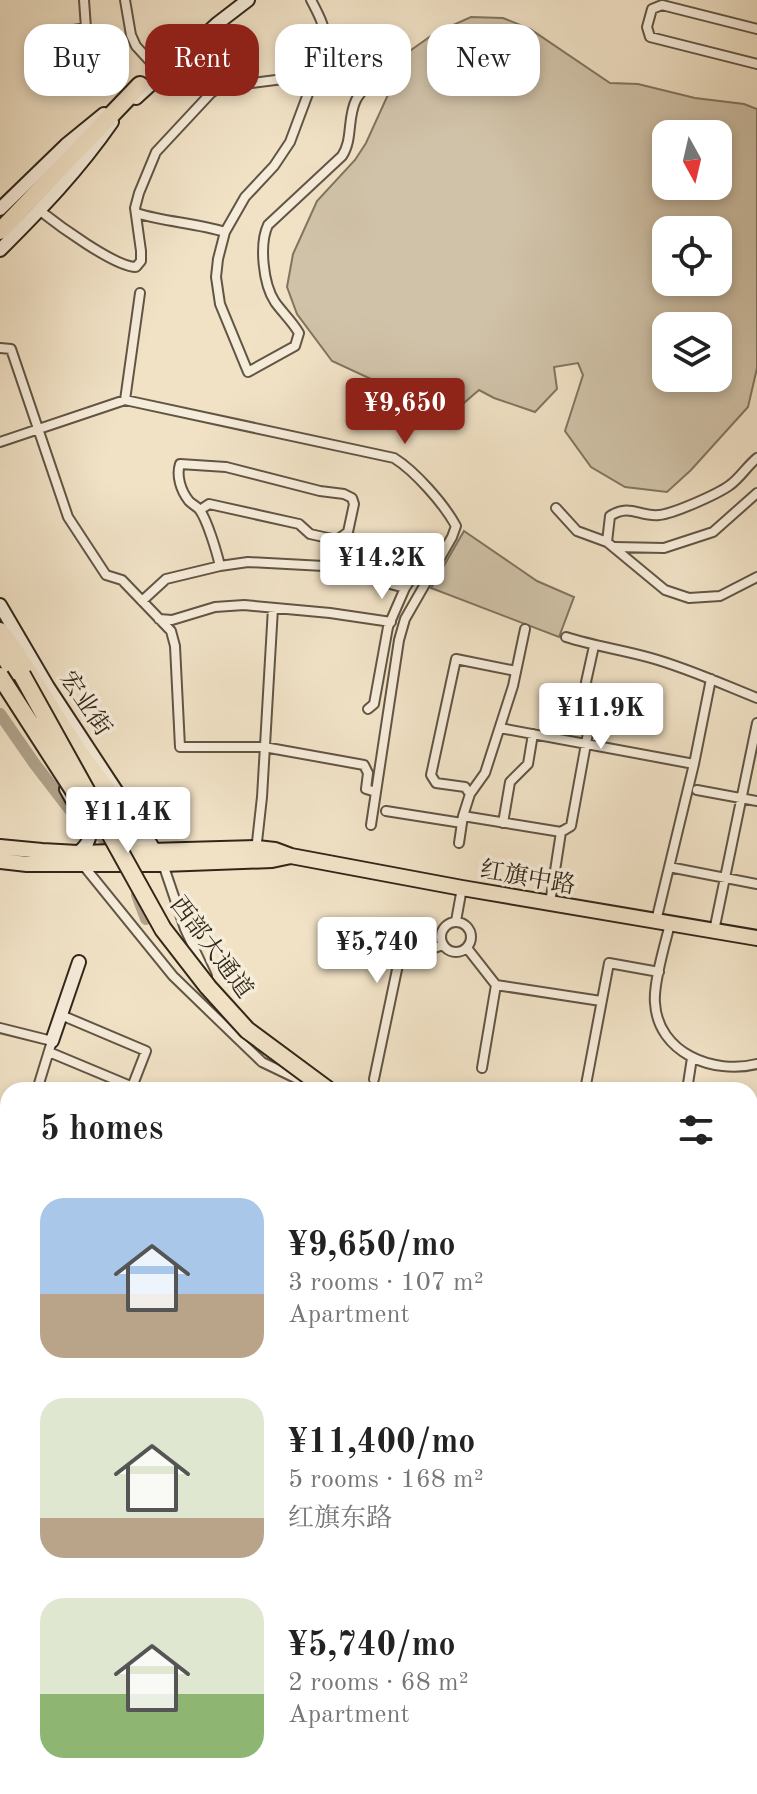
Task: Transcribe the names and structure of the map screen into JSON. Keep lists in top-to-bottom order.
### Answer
{
  "streets": {
    "highway": ["西部大通道"],
    "main road": ["宏业街", "红旗中路"]
  },
  "crossings": [
    ["宏业街", "红旗中路"]
  ],
  "north": "bottom",
  "page": {
    "chip": [
      "Buy",
      "Rent",
      "Filters",
      "New"
    ],
    "price": [
      "¥9,650",
      "¥14.2K",
      "¥11.9K",
      "¥11.4K",
      "¥5,740"
    ],
    "heading": "5 homes",
    "list": [
      {
        "name": "¥9,650/mo",
        "note": "3 rooms · 107 m² · Apartment"
      },
      {
        "name": "¥11,400/mo",
        "note": "5 rooms · 168 m² · 红旗东路"
      },
      {
        "name": "¥5,740/mo",
        "note": "2 rooms · 68 m² · Apartment"
      }
    ]
  }
}
